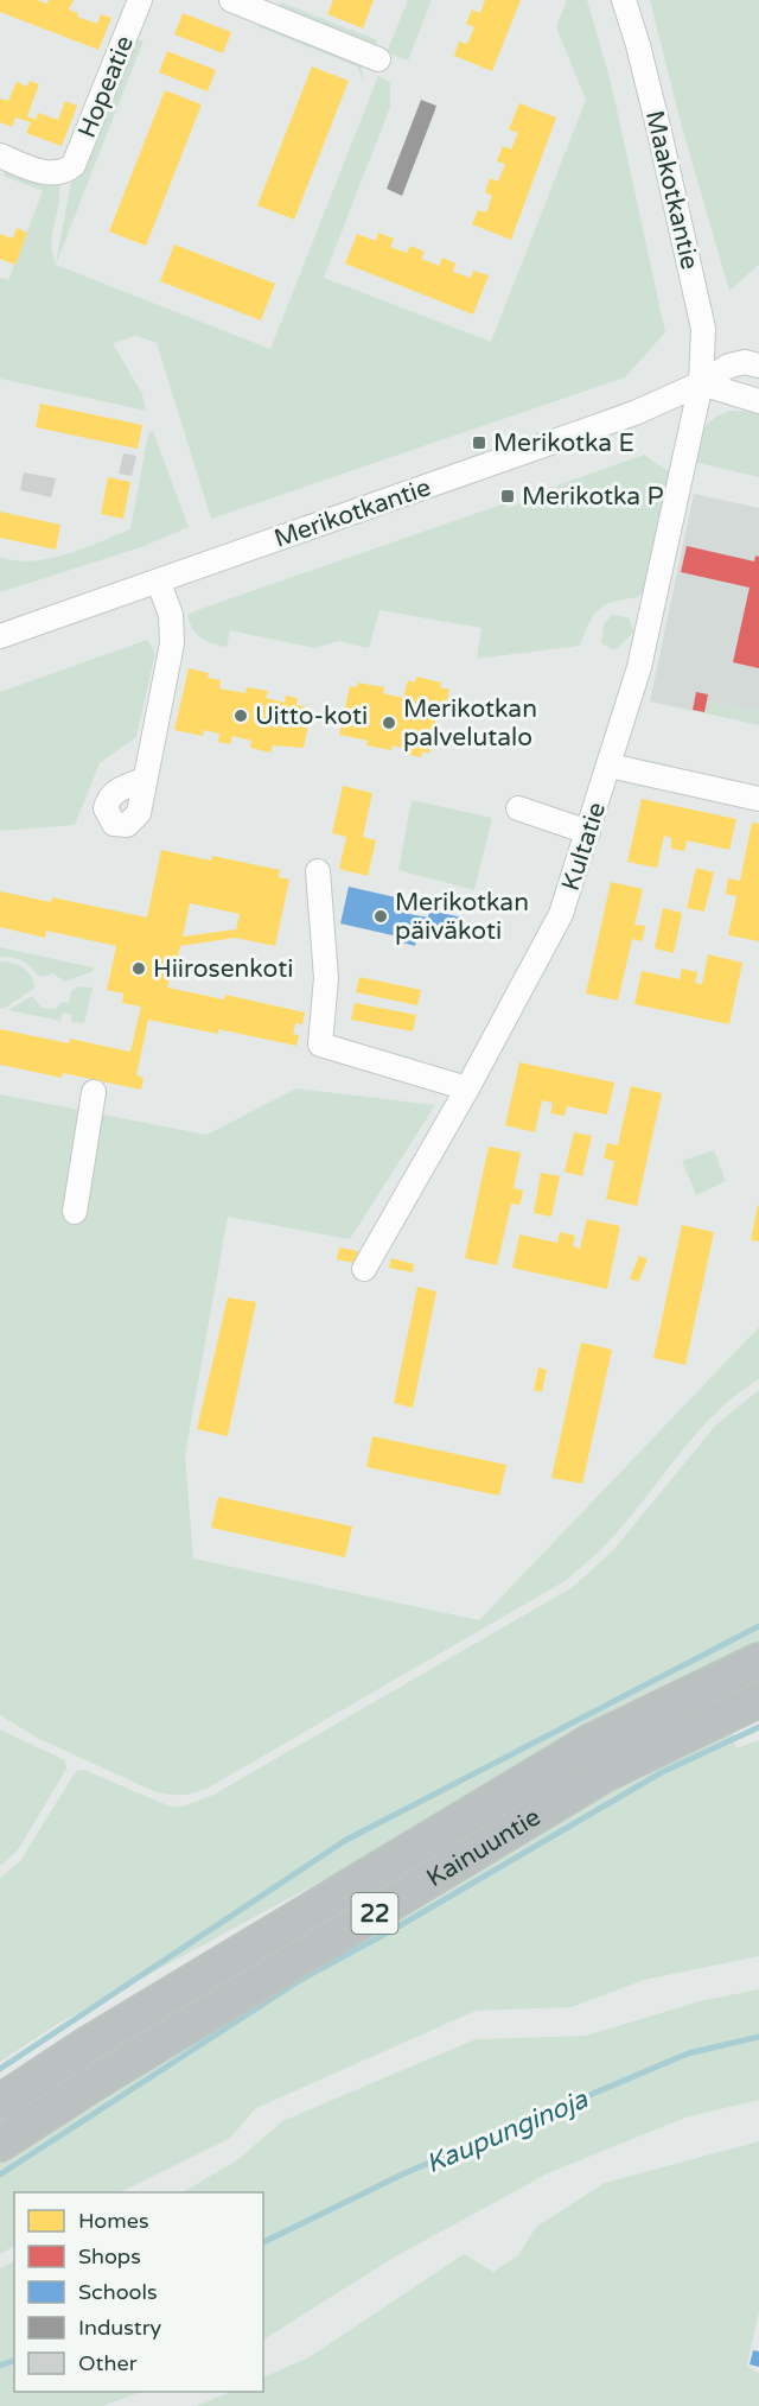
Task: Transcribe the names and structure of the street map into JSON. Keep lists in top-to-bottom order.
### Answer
{
  "streets": {
    "highway": ["Kainuuntie", "22"],
    "street": [
      "Hopeatie",
      "Maakotkantie",
      "Merikotkantie",
      "Kultatie"
    ]
  },
  "crossings": [
    ["Maakotkantie", "Merikotkantie"],
    ["Maakotkantie", "Kultatie"],
    ["Merikotkantie", "Kultatie"]
  ],
  "water": ["Kaupunginoja"],
  "places": {
    "transit": ["Merikotka E", "Merikotka P"],
    "other": [
      "Uitto-koti",
      "Merikotkan palvelutalo",
      "Merikotkan päiväkoti",
      "Hiirosenkoti"
    ]
  },
  "legend": [
    "Homes",
    "Shops",
    "Schools",
    "Industry",
    "Other"
  ]
}
